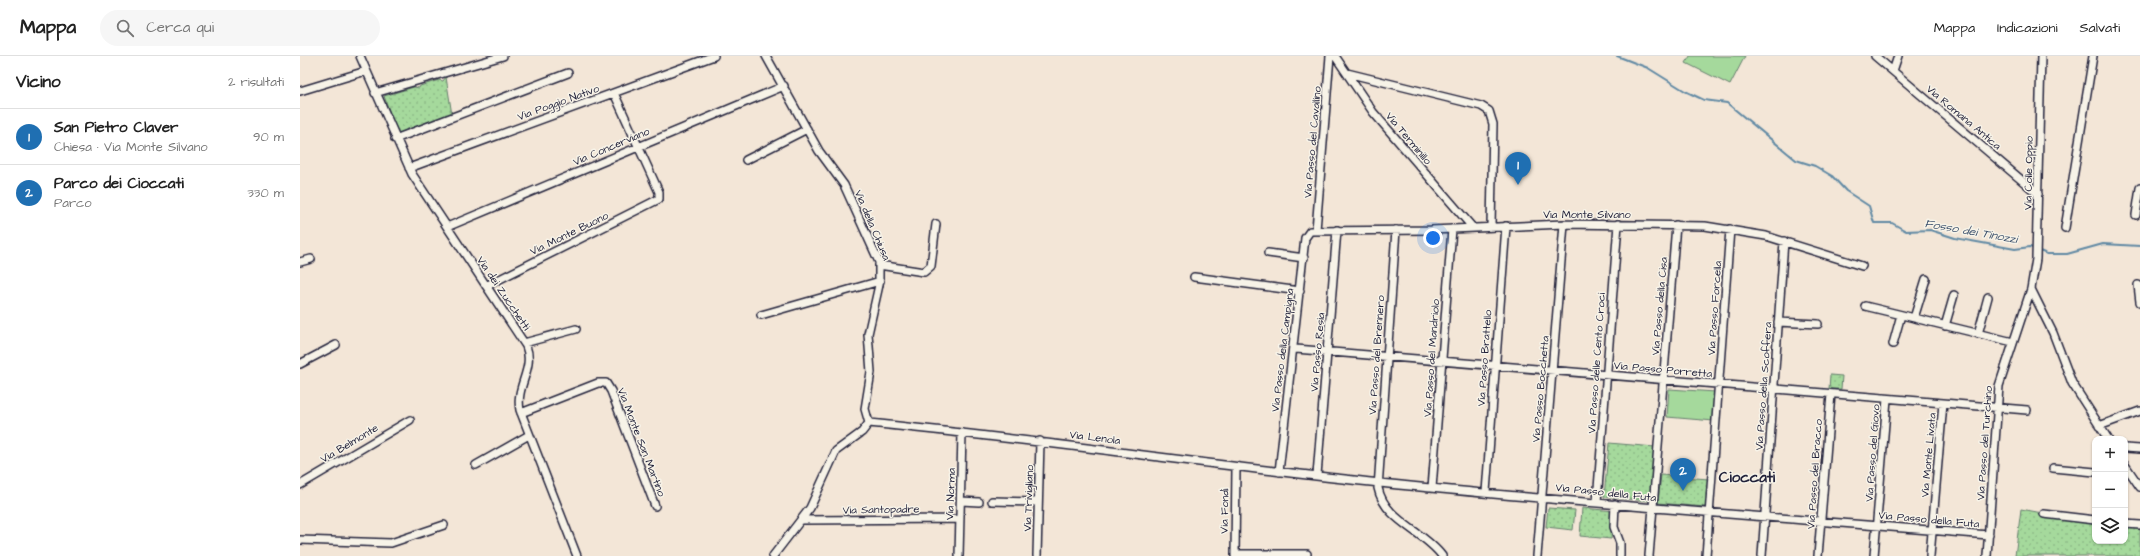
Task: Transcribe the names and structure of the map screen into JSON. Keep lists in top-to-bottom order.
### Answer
{
  "streets": {
    "street": [
      "Via Poggio Nativo",
      "Via Romana Antica",
      "Via Terminillo",
      "Via Passo del Cavallino",
      "Via Concerviano",
      "Via Colle Oppio",
      "Via Monte Silvano",
      "Via della Chiusa",
      "Via Monte Buono",
      "Via dei Zucchetti",
      "Via Passo della Cisa",
      "Via Passo Forcella",
      "Via Passo della Campigna",
      "Via Passo Resia",
      "Via Passo del Brennero",
      "Via Passo del Mandriolo",
      "Via Passo Brattello",
      "Via Passo delle Cento Croci",
      "Via Passo Porretta",
      "Via Passo della Scoffera",
      "Via Passo Bocchetta",
      "Via Lenola",
      "Via Monte San Martino",
      "Via Belmonte",
      "Via Passo del Turchino",
      "Via Passo del Giovo",
      "Via Monte Livata",
      "Via Passo del Bracco",
      "Via Passo della Futa",
      "Via Norma",
      "Via Trivigliano",
      "Via Santopadre",
      "Via Fondi"
    ]
  },
  "crossings": [
    ["Via Poggio Nativo", "Via dei Zucchetti"],
    ["Via Romana Antica", "Via Colle Oppio"],
    ["Via Terminillo", "Via Monte Silvano"],
    ["Via Passo del Cavallino", "Via Monte Silvano"],
    ["Via Concerviano", "Via della Chiusa"],
    ["Via Concerviano", "Via Monte Buono"],
    ["Via Concerviano", "Via dei Zucchetti"],
    ["Via Colle Oppio", "Via Passo del Turchino"],
    ["Via Monte Silvano", "Via Passo della Cisa"],
    ["Via Monte Silvano", "Via Passo Forcella"],
    ["Via Monte Silvano", "Via Passo della Campigna"],
    ["Via Monte Silvano", "Via Passo Resia"],
    ["Via Monte Silvano", "Via Passo del Brennero"],
    ["Via Monte Silvano", "Via Passo del Mandriolo"],
    ["Via Monte Silvano", "Via Passo Brattello"],
    ["Via Monte Silvano", "Via Passo delle Cento Croci"],
    ["Via Monte Silvano", "Via Passo della Scoffera"],
    ["Via Monte Silvano", "Via Passo Bocchetta"],
    ["Via della Chiusa", "Via Lenola"],
    ["Via Monte Buono", "Via dei Zucchetti"],
    ["Via dei Zucchetti", "Via Monte San Martino"],
    ["Via Passo della Cisa", "Via Passo Porretta"],
    ["Via Passo della Cisa", "Via Passo della Futa"],
    ["Via Passo Forcella", "Via Passo Porretta"],
    ["Via Passo Forcella", "Via Passo della Futa"],
    ["Via Passo della Campigna", "Via Lenola"],
    ["Via Passo Resia", "Via Passo Porretta"],
    ["Via Passo Resia", "Via Lenola"],
    ["Via Passo Resia", "Via Passo della Futa"],
    ["Via Passo del Brennero", "Via Passo Porretta"],
    ["Via Passo del Brennero", "Via Passo della Futa"],
    ["Via Passo del Mandriolo", "Via Passo Porretta"],
    ["Via Passo del Mandriolo", "Via Passo della Futa"],
    ["Via Passo Brattello", "Via Passo Porretta"],
    ["Via Passo Brattello", "Via Passo della Futa"],
    ["Via Passo delle Cento Croci", "Via Passo Porretta"],
    ["Via Passo delle Cento Croci", "Via Passo della Futa"],
    ["Via Passo Porretta", "Via Passo della Scoffera"],
    ["Via Passo Porretta", "Via Passo Bocchetta"],
    ["Via Passo Porretta", "Via Passo del Turchino"],
    ["Via Passo Porretta", "Via Passo del Giovo"],
    ["Via Passo Porretta", "Via Monte Livata"],
    ["Via Passo Porretta", "Via Passo del Bracco"],
    ["Via Passo della Scoffera", "Via Passo della Futa"],
    ["Via Passo Bocchetta", "Via Passo della Futa"],
    ["Via Lenola", "Via Passo della Futa"],
    ["Via Lenola", "Via Norma"],
    ["Via Lenola", "Via Trivigliano"],
    ["Via Lenola", "Via Fondi"],
    ["Via Passo del Turchino", "Via Passo della Futa"],
    ["Via Passo del Giovo", "Via Passo della Futa"],
    ["Via Monte Livata", "Via Passo della Futa"],
    ["Via Passo del Bracco", "Via Passo della Futa"],
    ["Via Norma", "Via Santopadre"]
  ],
  "districts": ["Cioccati"],
  "water": ["Fosso dei Tinozzi"],
  "page": {
    "header": "Mappa",
    "search": "Cerca qui",
    "nav": ["Mappa", "Indicazioni", "Salvati"],
    "heading": ["Vicino", "2 risultati"],
    "list": [
      {
        "mark": "1",
        "name": "San Pietro Claver",
        "note": "Chiesa · Via Monte Silvano",
        "value": "90 m"
      },
      {
        "mark": "2",
        "name": "Parco dei Cioccati",
        "note": "Parco",
        "value": "330 m"
      }
    ],
    "pins": ["1", "2"],
    "map_buttons": ["+", "−"]
  }
}
